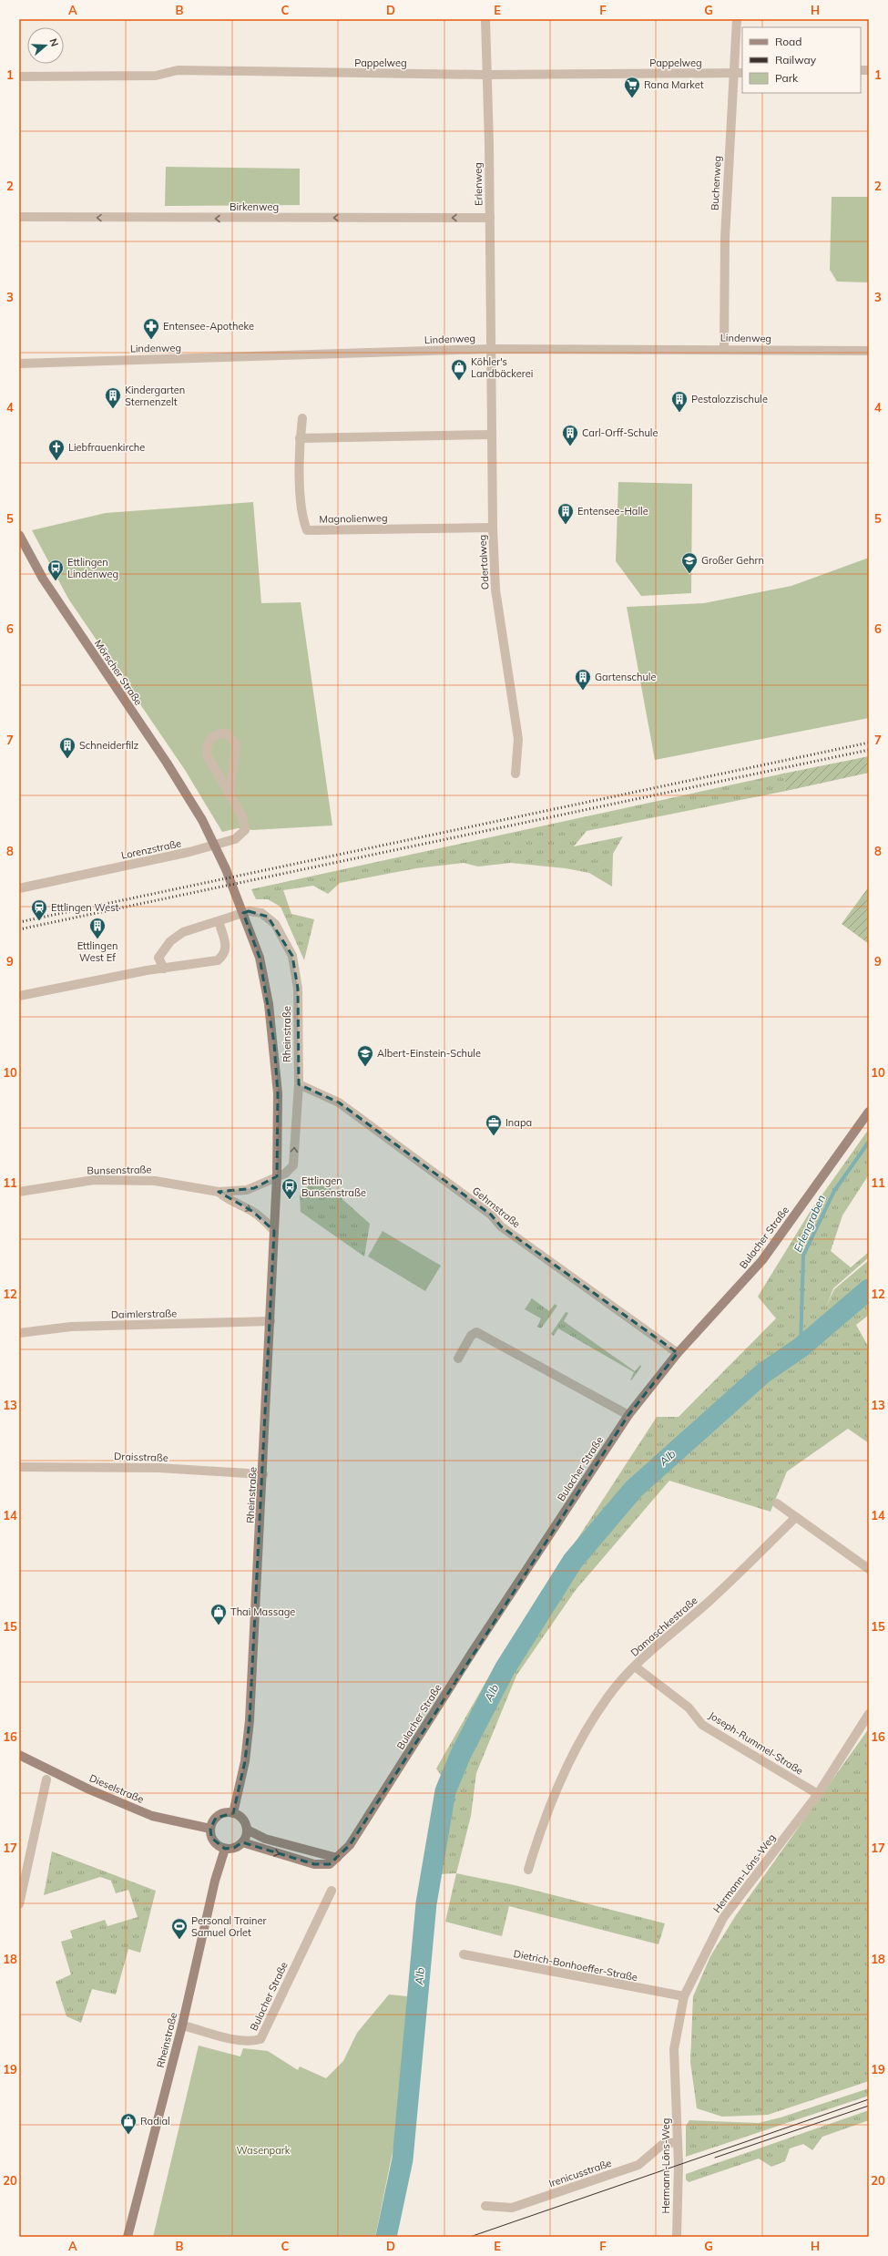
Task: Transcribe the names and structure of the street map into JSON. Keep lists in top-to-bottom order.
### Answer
{
  "streets": {
    "main road": [
      "Mörscher Straße",
      "Rheinstraße",
      "Bulacher Straße",
      "Dieselstraße"
    ],
    "street": [
      "Pappelweg",
      "Buchenweg",
      "Erlenweg",
      "Birkenweg",
      "Lindenweg",
      "Magnolienweg",
      "Odertalweg",
      "Lorenzstraße",
      "Bunsenstraße",
      "Gehrnstraße",
      "Daimlerstraße",
      "Draisstraße",
      "Damaschkestraße",
      "Joseph-Rummel-Straße",
      "Hermann-Löns-Weg",
      "Dietrich-Bonhoeffer-Straße",
      "Irenicusstraße"
    ]
  },
  "crossings": [
    ["Pappelweg", "Buchenweg"],
    ["Pappelweg", "Erlenweg"],
    ["Buchenweg", "Lindenweg"],
    ["Erlenweg", "Birkenweg"],
    ["Erlenweg", "Lindenweg"],
    ["Erlenweg", "Odertalweg"],
    ["Lindenweg", "Odertalweg"],
    ["Magnolienweg", "Odertalweg"],
    ["Mörscher Straße", "Rheinstraße"],
    ["Rheinstraße", "Bunsenstraße"],
    ["Rheinstraße", "Gehrnstraße"],
    ["Rheinstraße", "Bulacher Straße"],
    ["Rheinstraße", "Daimlerstraße"],
    ["Rheinstraße", "Draisstraße"],
    ["Rheinstraße", "Dieselstraße"],
    ["Gehrnstraße", "Bulacher Straße"],
    ["Damaschkestraße", "Joseph-Rummel-Straße"],
    ["Joseph-Rummel-Straße", "Hermann-Löns-Weg"],
    ["Hermann-Löns-Weg", "Dietrich-Bonhoeffer-Straße"],
    ["Hermann-Löns-Weg", "Irenicusstraße"]
  ],
  "one_way": ["Birkenweg"],
  "water": ["Erlengraben", "Alb"],
  "parks": ["Wasenpark"],
  "places": {
    "supermarket": ["Rana Market"],
    "pharmacy": ["Entensee-Apotheke"],
    "shop": ["Köhler's Landbäckerei", "Thai Massage", "Radial"],
    "building": [
      "Kindergarten Sternenzelt",
      "Pestalozzischule",
      "Carl-Orff-Schule",
      "Entensee-Halle",
      "Gartenschule",
      "Schneiderfilz",
      "Ettlingen West Ef"
    ],
    "church": ["Liebfrauenkirche"],
    "school or university": ["Großer Gehrn", "Albert-Einstein-Schule"],
    "bus stop": ["Ettlingen Lindenweg", "Ettlingen Bunsenstraße"],
    "station": ["Ettlingen West"],
    "office": ["Inapa"],
    "sports": ["Personal Trainer Samuel Orlet"]
  },
  "legend": ["Road", "Railway", "Park"],
  "north": "right",
  "grid": {
    "columns": [
      "A",
      "B",
      "C",
      "D",
      "E",
      "F",
      "G",
      "H"
    ],
    "rows": [
      "1",
      "2",
      "3",
      "4",
      "5",
      "6",
      "7",
      "8",
      "9",
      "10",
      "11",
      "12",
      "13",
      "14",
      "15",
      "16",
      "17",
      "18",
      "19",
      "20"
    ]
  }
}
